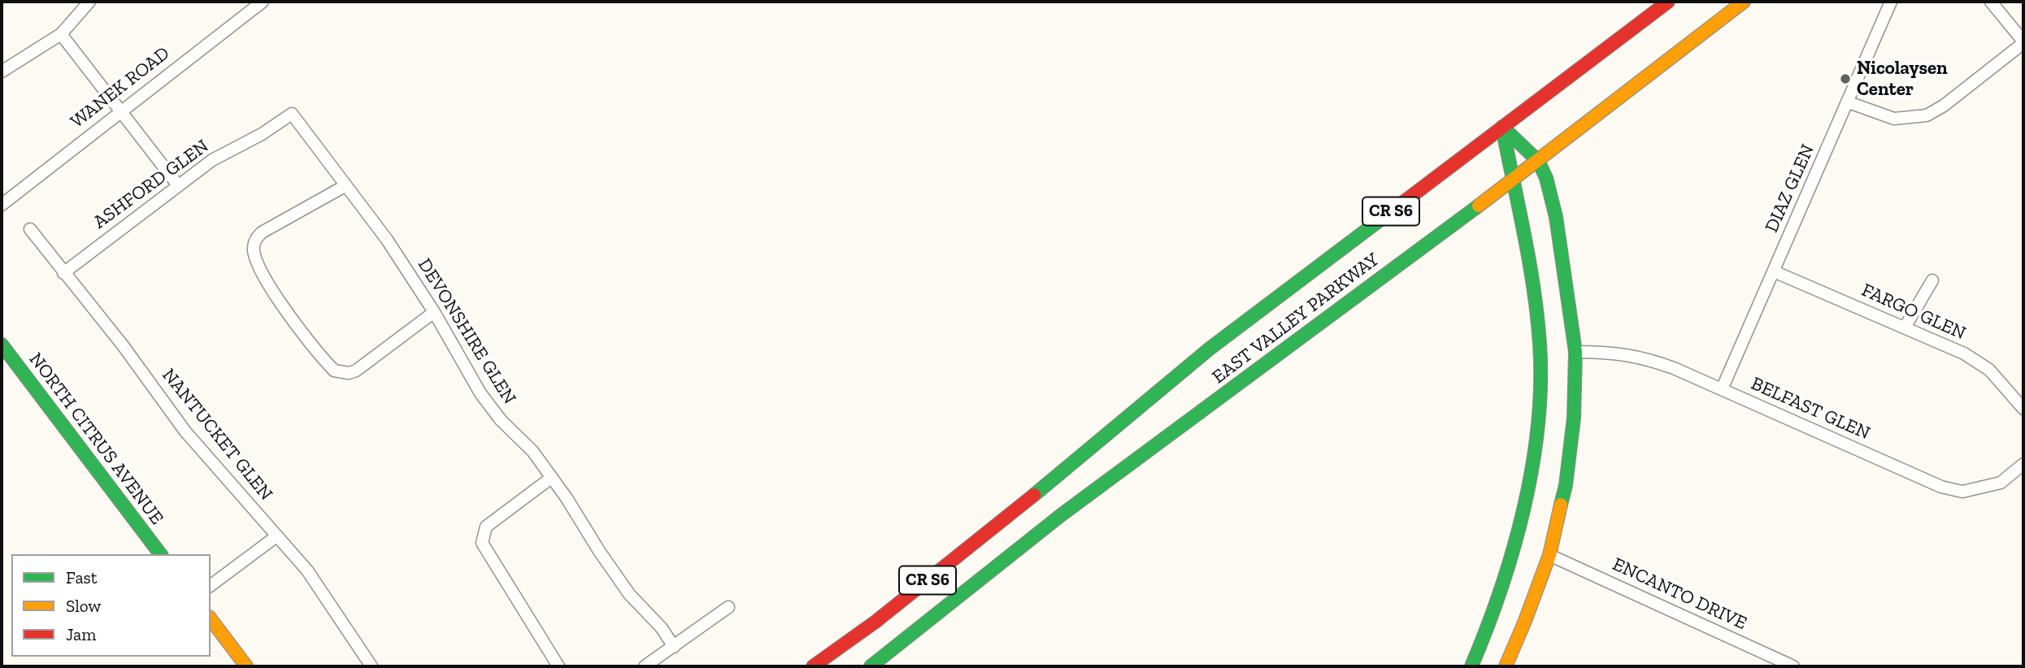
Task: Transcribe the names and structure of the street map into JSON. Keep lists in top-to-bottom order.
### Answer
{
  "streets": {
    "main road": ["CR S6", "EAST VALLEY PARKWAY", "NORTH CITRUS AVENUE"],
    "street": [
      "WANEK ROAD",
      "ASHFORD GLEN",
      "DIAZ GLEN",
      "FARGO GLEN",
      "DEVONSHIRE GLEN",
      "BELFAST GLEN",
      "NANTUCKET GLEN",
      "ENCANTO DRIVE"
    ]
  },
  "crossings": [
    ["ASHFORD GLEN", "DEVONSHIRE GLEN"],
    ["ASHFORD GLEN", "NANTUCKET GLEN"],
    ["DIAZ GLEN", "FARGO GLEN"],
    ["DIAZ GLEN", "BELFAST GLEN"]
  ],
  "places": ["Nicolaysen Center"],
  "legend": ["Fast", "Slow", "Jam"]
}
